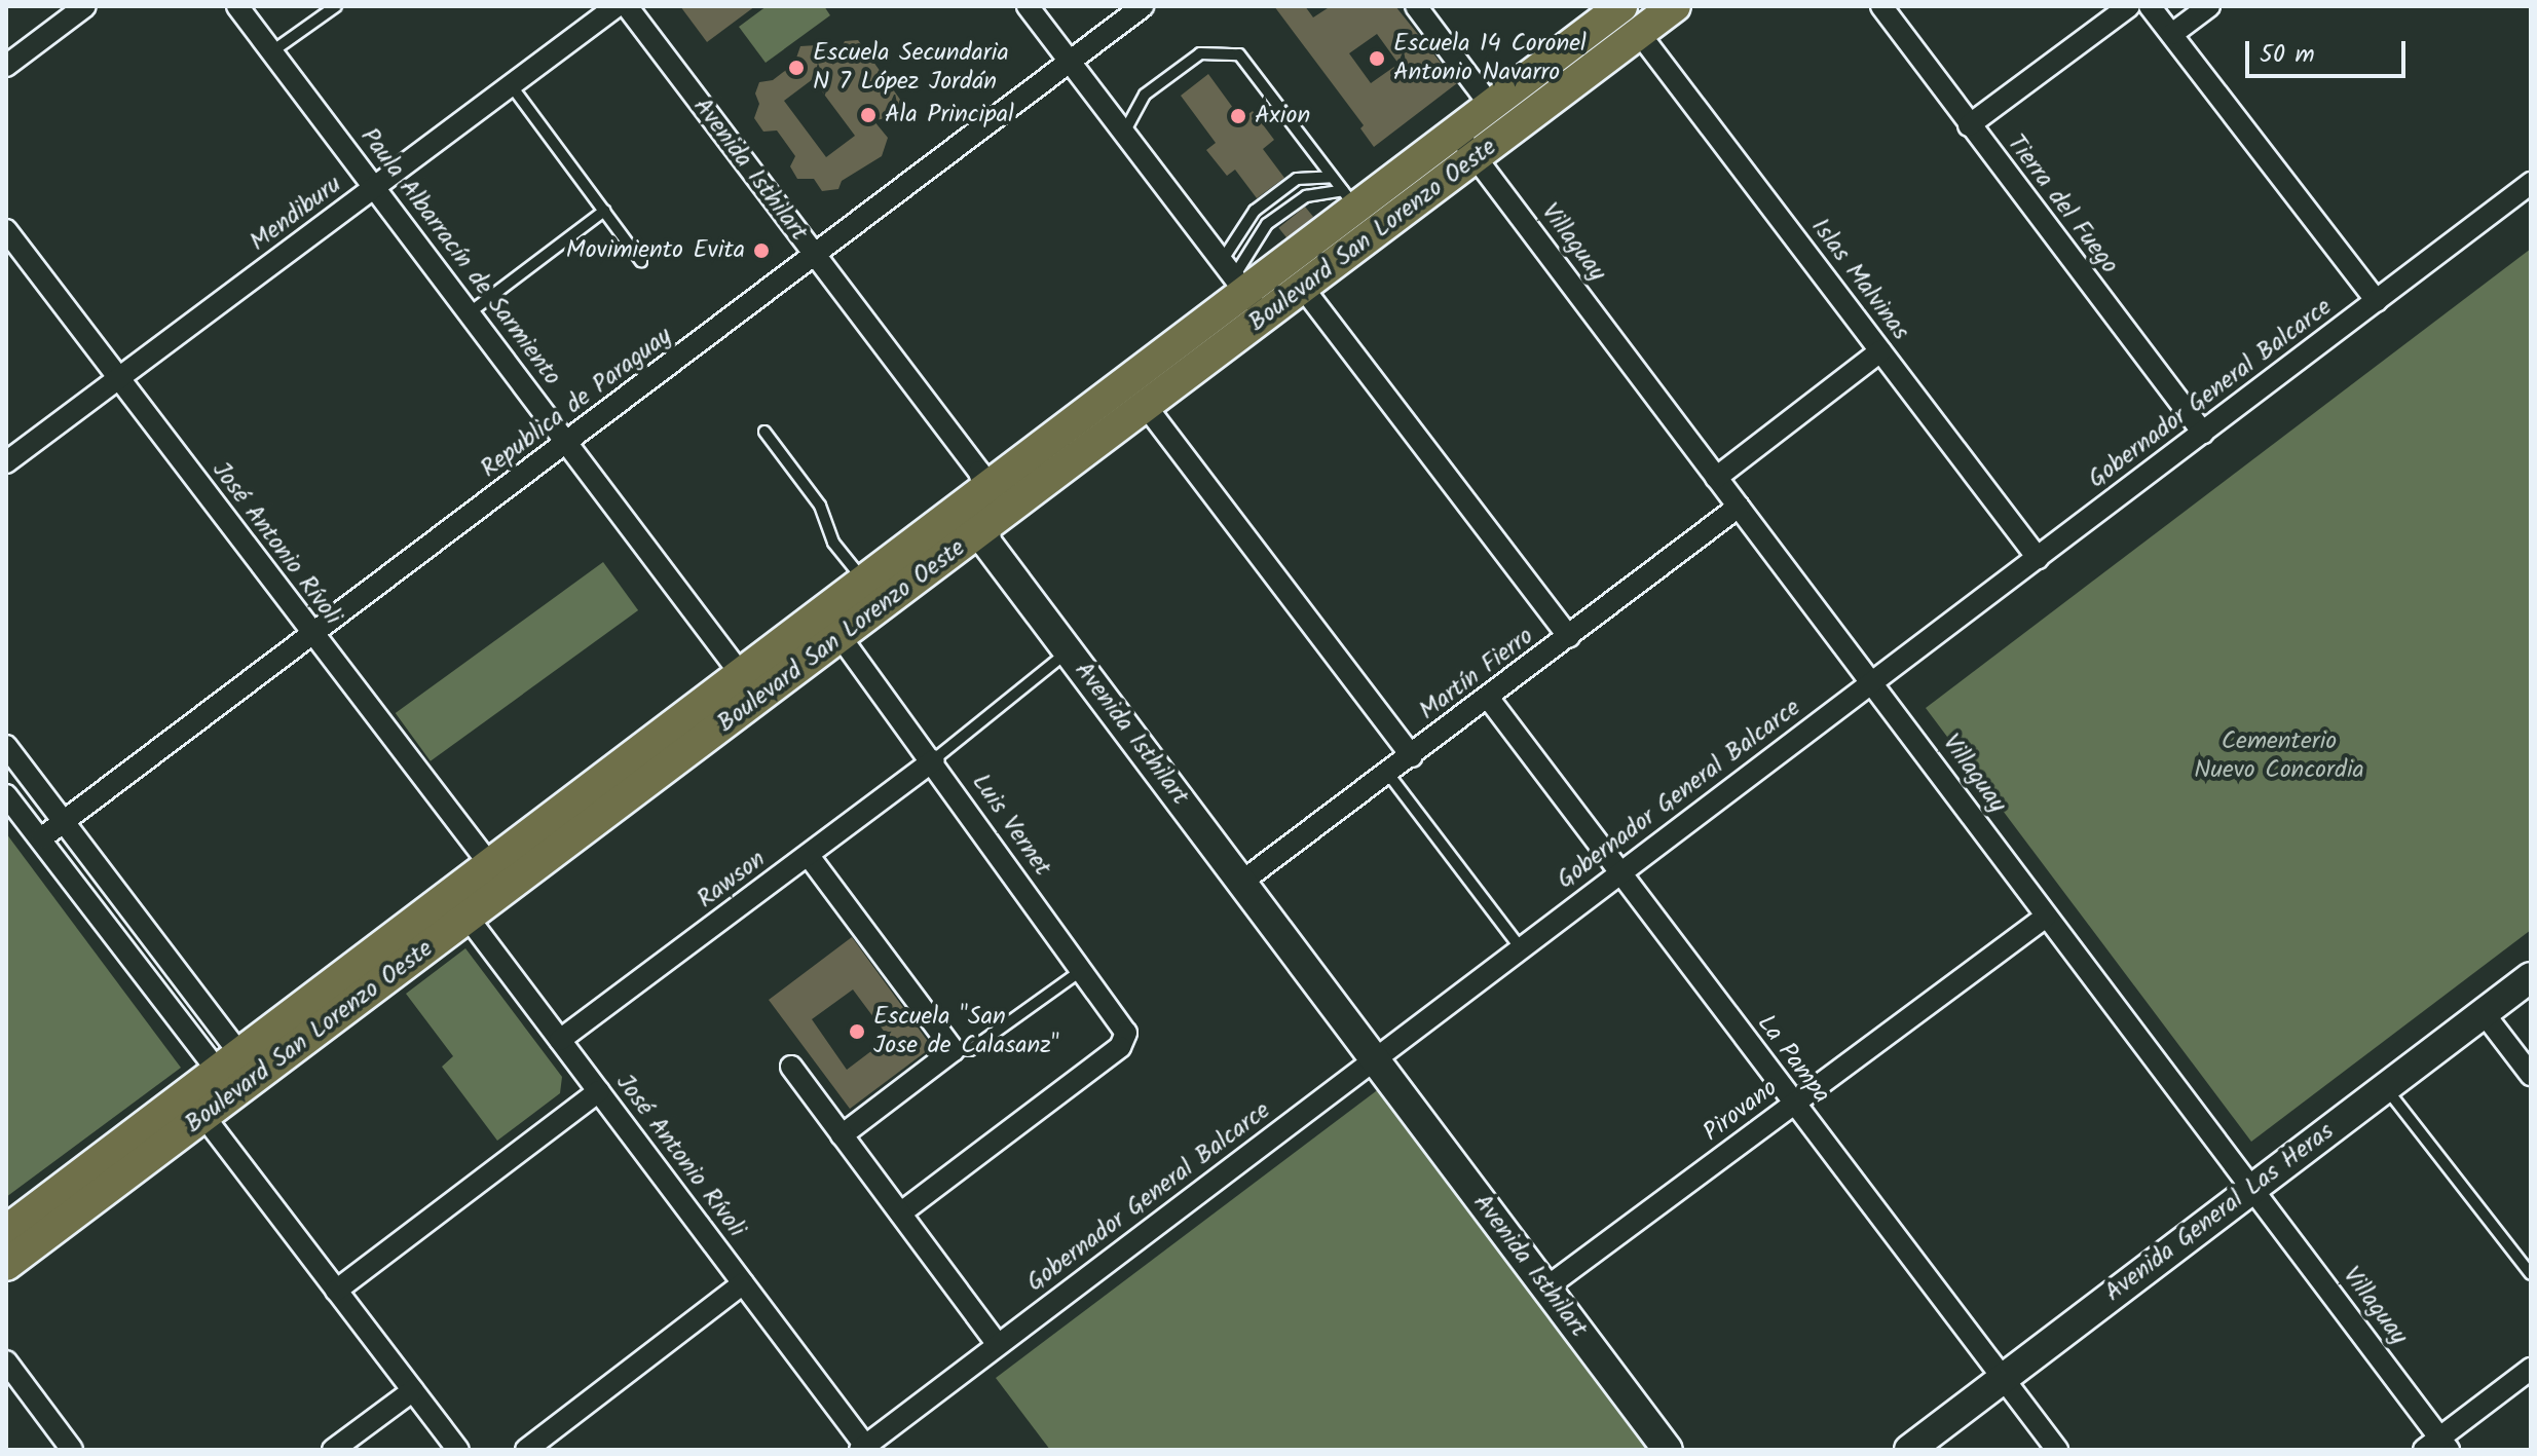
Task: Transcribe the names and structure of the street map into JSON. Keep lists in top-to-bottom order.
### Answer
{
  "streets": {
    "main road": ["Boulevard San Lorenzo Oeste"],
    "street": [
      "Avenida Isthilart",
      "Tierra del Fuego",
      "Mendiburu",
      "Villaguay",
      "Paula Albarracín de Sarmiento",
      "Islas Malvinas",
      "Gobernador General Balcarce",
      "Republica de Paraguay",
      "José Antonio Rívoli",
      "Martín Fierro",
      "Luis Vernet",
      "Rawson",
      "La Pampa",
      "Pirovano",
      "Avenida General Las Heras"
    ]
  },
  "crossings": [
    ["Avenida Isthilart", "Boulevard San Lorenzo Oeste"],
    ["Avenida Isthilart", "Gobernador General Balcarce"],
    ["Avenida Isthilart", "Republica de Paraguay"],
    ["Avenida Isthilart", "Martín Fierro"],
    ["Avenida Isthilart", "Pirovano"],
    ["Tierra del Fuego", "Gobernador General Balcarce"],
    ["Mendiburu", "Paula Albarracín de Sarmiento"],
    ["Mendiburu", "José Antonio Rívoli"],
    ["Boulevard San Lorenzo Oeste", "Villaguay"],
    ["Boulevard San Lorenzo Oeste", "Paula Albarracín de Sarmiento"],
    ["Boulevard San Lorenzo Oeste", "Islas Malvinas"],
    ["Boulevard San Lorenzo Oeste", "José Antonio Rívoli"],
    ["Boulevard San Lorenzo Oeste", "Luis Vernet"],
    ["Villaguay", "Gobernador General Balcarce"],
    ["Villaguay", "Martín Fierro"],
    ["Villaguay", "Pirovano"],
    ["Villaguay", "Avenida General Las Heras"],
    ["Paula Albarracín de Sarmiento", "Republica de Paraguay"],
    ["Islas Malvinas", "Gobernador General Balcarce"],
    ["Gobernador General Balcarce", "José Antonio Rívoli"],
    ["Gobernador General Balcarce", "La Pampa"],
    ["Republica de Paraguay", "José Antonio Rívoli"],
    ["José Antonio Rívoli", "Rawson"],
    ["Martín Fierro", "La Pampa"],
    ["Luis Vernet", "Rawson"],
    ["La Pampa", "Pirovano"],
    ["La Pampa", "Avenida General Las Heras"]
  ],
  "parks": ["Cementerio Nuevo Concordia"],
  "places": [
    "Escuela 14 Coronel Antonio Navarro",
    "Escuela Secundaria N 7 López Jordán",
    "Ala Principal",
    "Axion",
    "Movimiento Evita",
    "Escuela \"San Jose de Calasanz\""
  ],
  "scale_bar": "50 m"
}
